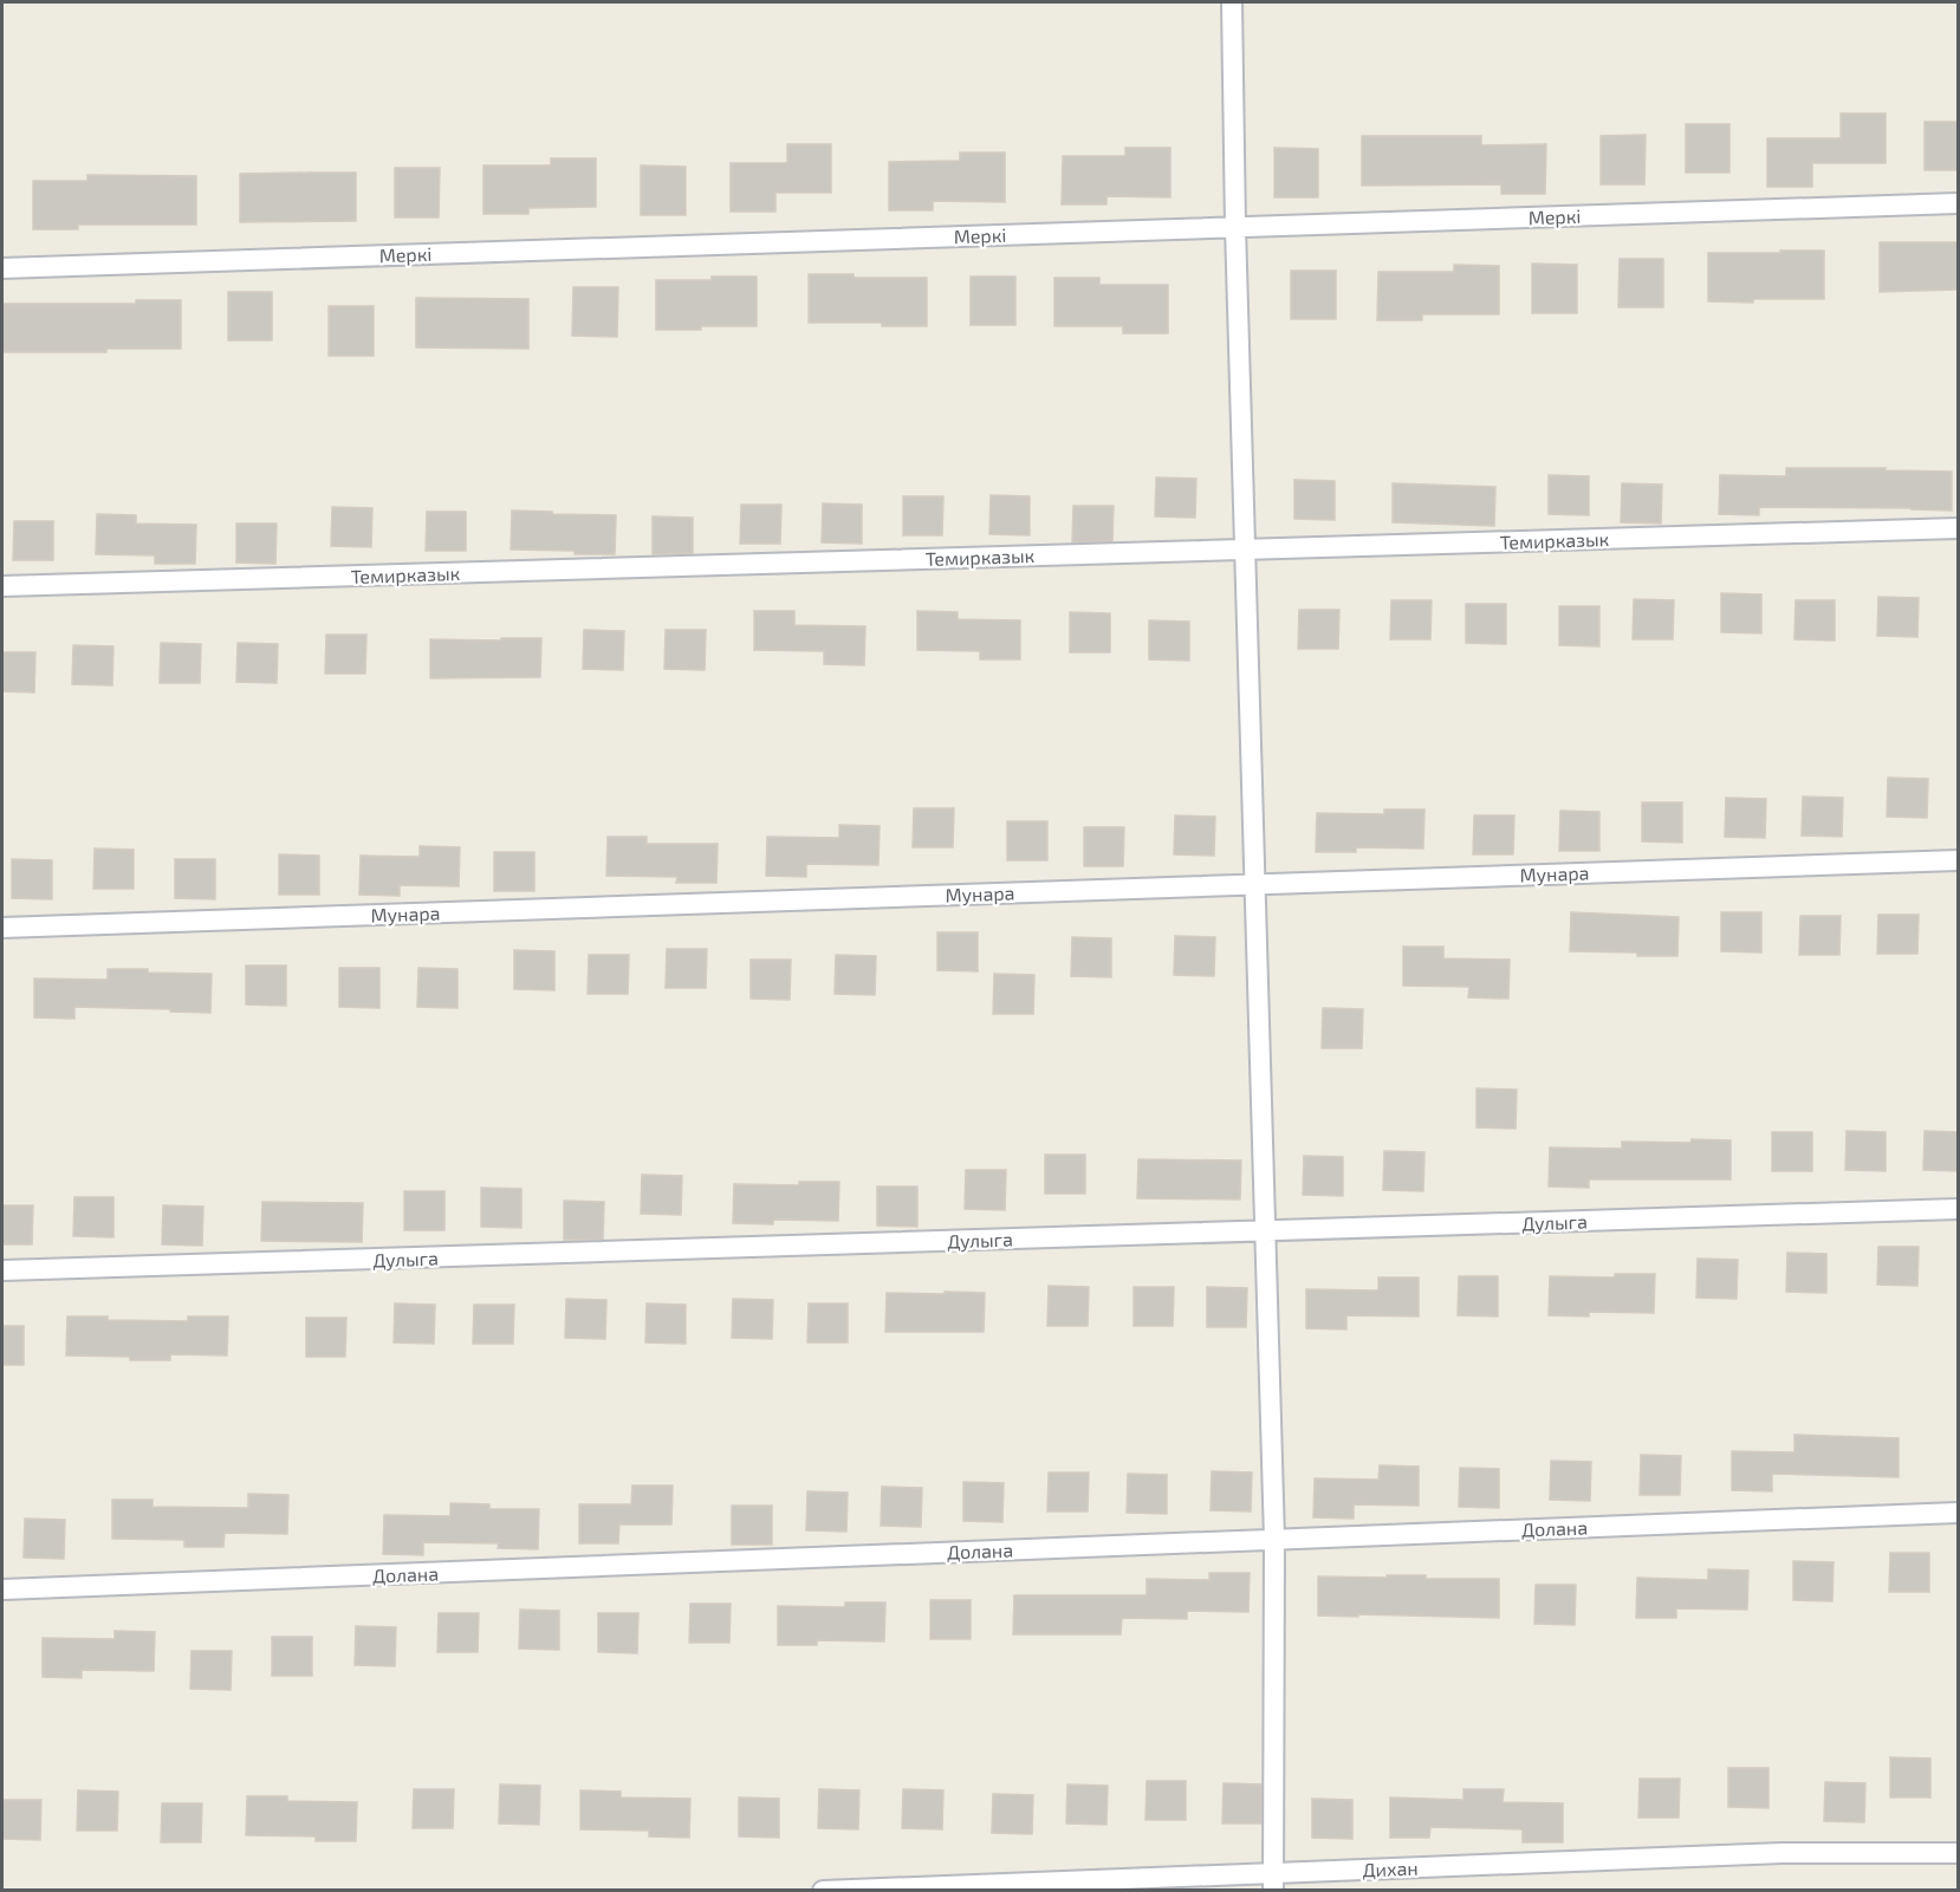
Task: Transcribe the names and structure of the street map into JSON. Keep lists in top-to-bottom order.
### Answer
{
  "streets": {
    "street": [
      "Меркі",
      "Темирказык",
      "Мунара",
      "Дулыга",
      "Долана",
      "Дихан"
    ]
  }
}
